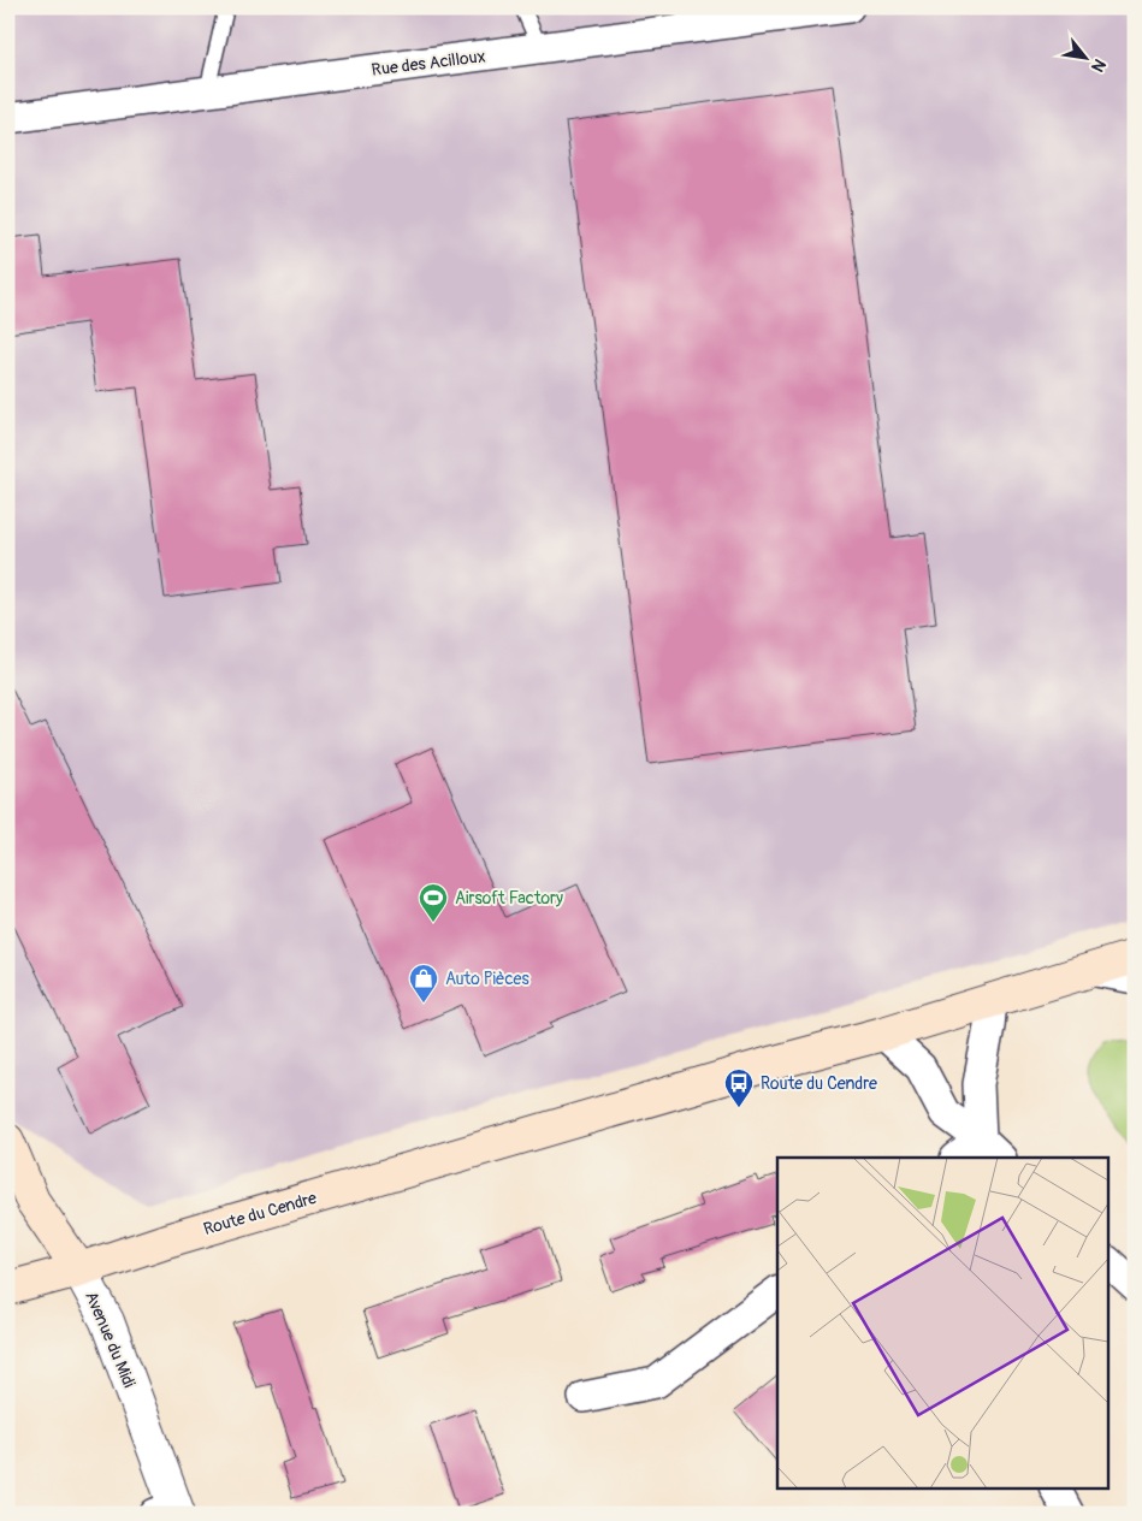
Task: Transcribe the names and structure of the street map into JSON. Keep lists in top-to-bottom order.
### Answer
{
  "streets": {
    "main road": ["Route du Cendre", "Avenue du Midi"],
    "street": ["Rue des Acilloux"]
  },
  "crossings": [
    ["Route du Cendre", "Avenue du Midi"]
  ],
  "places": {
    "sports": ["Airsoft Factory"],
    "shop": ["Auto Pièces"],
    "bus stop": ["Route du Cendre"]
  },
  "north": "bottom right"
}
